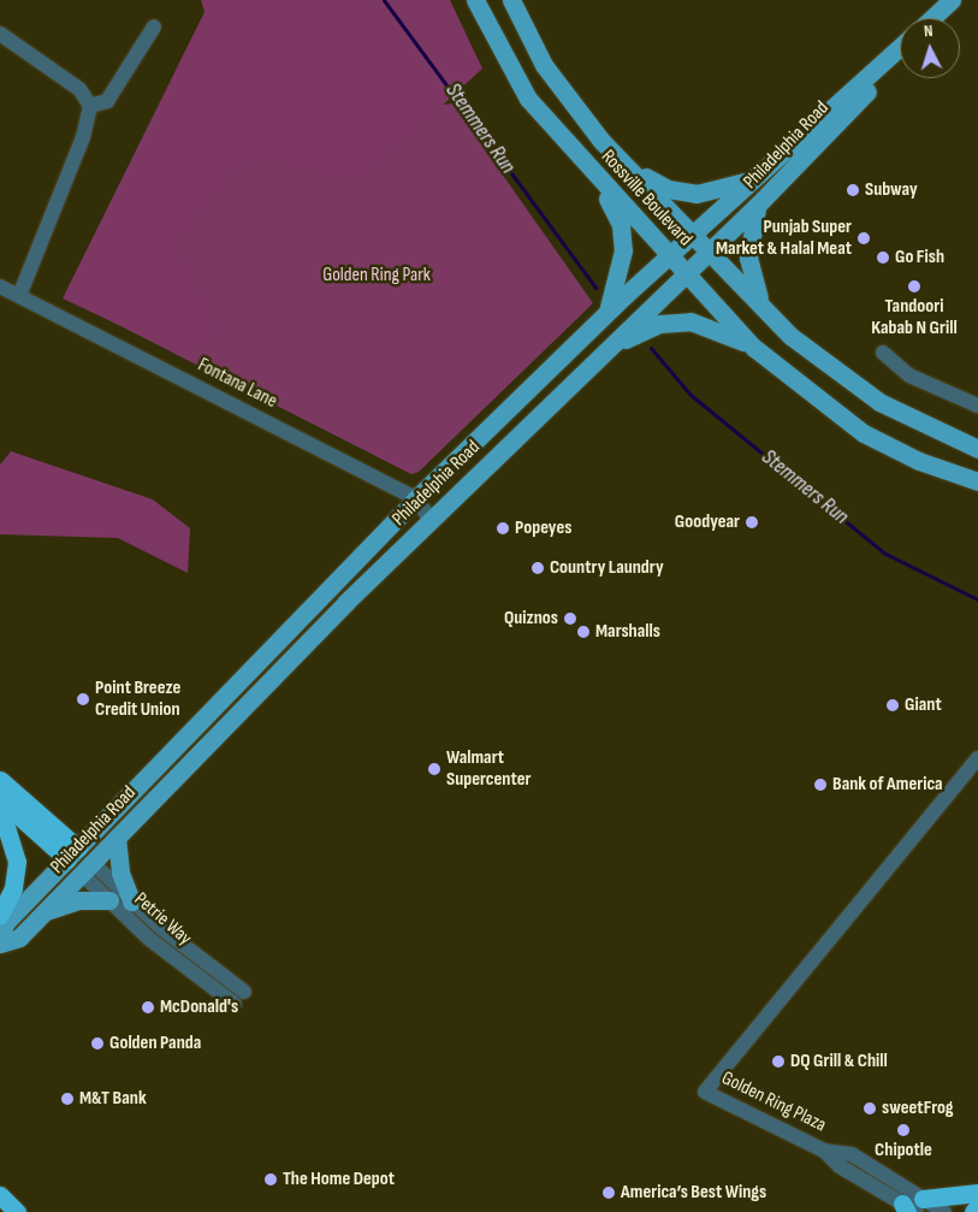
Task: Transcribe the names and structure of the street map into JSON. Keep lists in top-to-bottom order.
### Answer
{
  "streets": {
    "main road": ["Philadelphia Road", "Rossville Boulevard", "Petrie Way"],
    "street": ["Fontana Lane", "Golden Ring Plaza"]
  },
  "crossings": [
    ["Philadelphia Road", "Rossville Boulevard"],
    ["Philadelphia Road", "Fontana Lane"],
    ["Philadelphia Road", "Petrie Way"]
  ],
  "water": ["Stemmers Run"],
  "parks": ["Golden Ring Park"],
  "places": [
    "Subway",
    "Punjab Super Market & Halal Meat",
    "Go Fish",
    "Tandoori Kabab N Grill",
    "Goodyear",
    "Popeyes",
    "Country Laundry",
    "Quiznos",
    "Marshalls",
    "Point Breeze Credit Union",
    "Giant",
    "Walmart Supercenter",
    "Bank of America",
    "McDonald's",
    "Golden Panda",
    "DQ Grill & Chill",
    "M&T Bank",
    "sweetFrog",
    "Chipotle",
    "The Home Depot",
    "America’s Best Wings"
  ],
  "north": "top"
}
